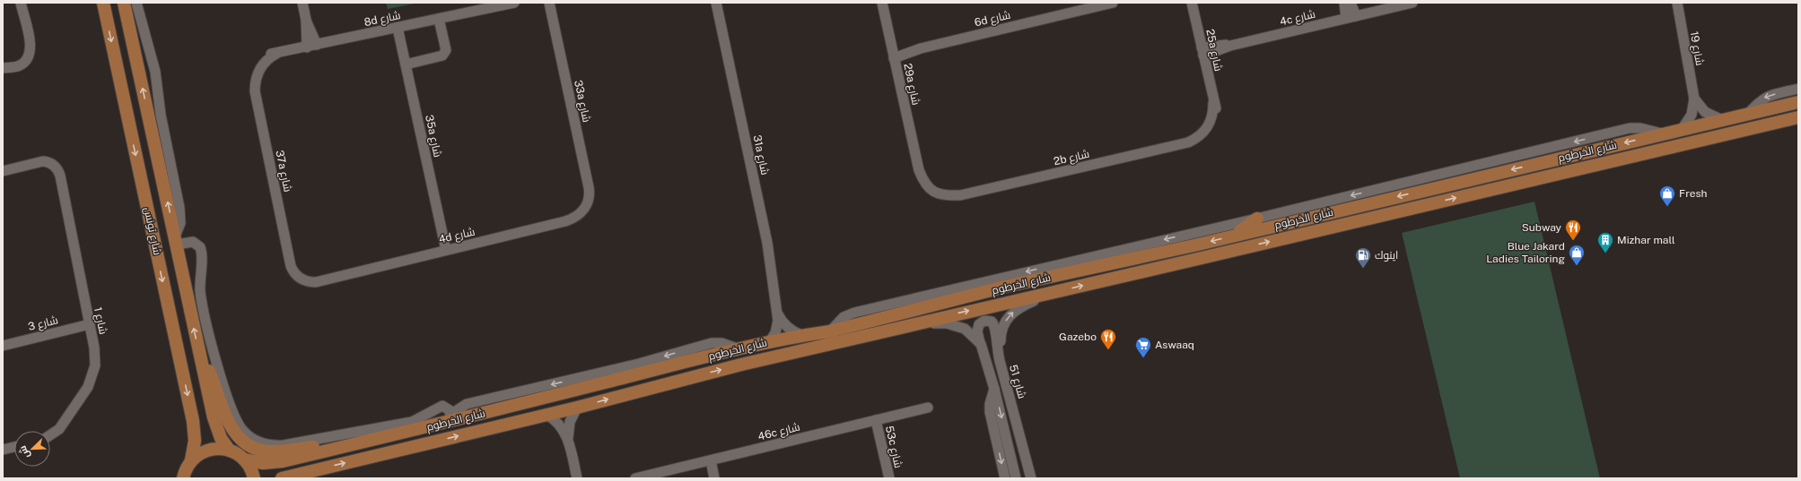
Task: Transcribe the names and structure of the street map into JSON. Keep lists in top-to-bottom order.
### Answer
{
  "streets": {
    "main road": ["شارع الخرطوم", "شارع تونس"],
    "street": [
      "4c شارع",
      "8d شارع",
      "6d شارع",
      "شارع 19",
      "25a شارع",
      "29a شارع",
      "33a شارع",
      "35a شارع",
      "31a شارع",
      "2b شارع",
      "37a شارع",
      "4d شارع",
      "شارع 1",
      "شارع 3",
      "شارع 51",
      "46c شارع",
      "53c شارع"
    ]
  },
  "crossings": [
    ["4c شارع", "25a شارع"],
    ["8d شارع", "35a شارع"],
    ["8d شارع", "37a شارع"],
    ["6d شارع", "29a شارع"],
    ["شارع 19", "شارع الخرطوم"],
    ["25a شارع", "2b شارع"],
    ["29a شارع", "2b شارع"],
    ["33a شارع", "4d شارع"],
    ["35a شارع", "4d شارع"],
    ["شارع الخرطوم", "31a شارع"],
    ["شارع الخرطوم", "شارع 51"],
    ["37a شارع", "4d شارع"],
    ["شارع 1", "شارع 3"],
    ["46c شارع", "53c شارع"]
  ],
  "one_way": ["شارع 51"],
  "places": {
    "shop": ["Fresh", "Blue Jakard Ladies Tailoring"],
    "restaurant": ["Subway", "Gazebo"],
    "building": ["Mizhar mall"],
    "fuel station": ["اينوك"],
    "supermarket": ["Aswaaq"]
  },
  "north": "bottom left"
}
